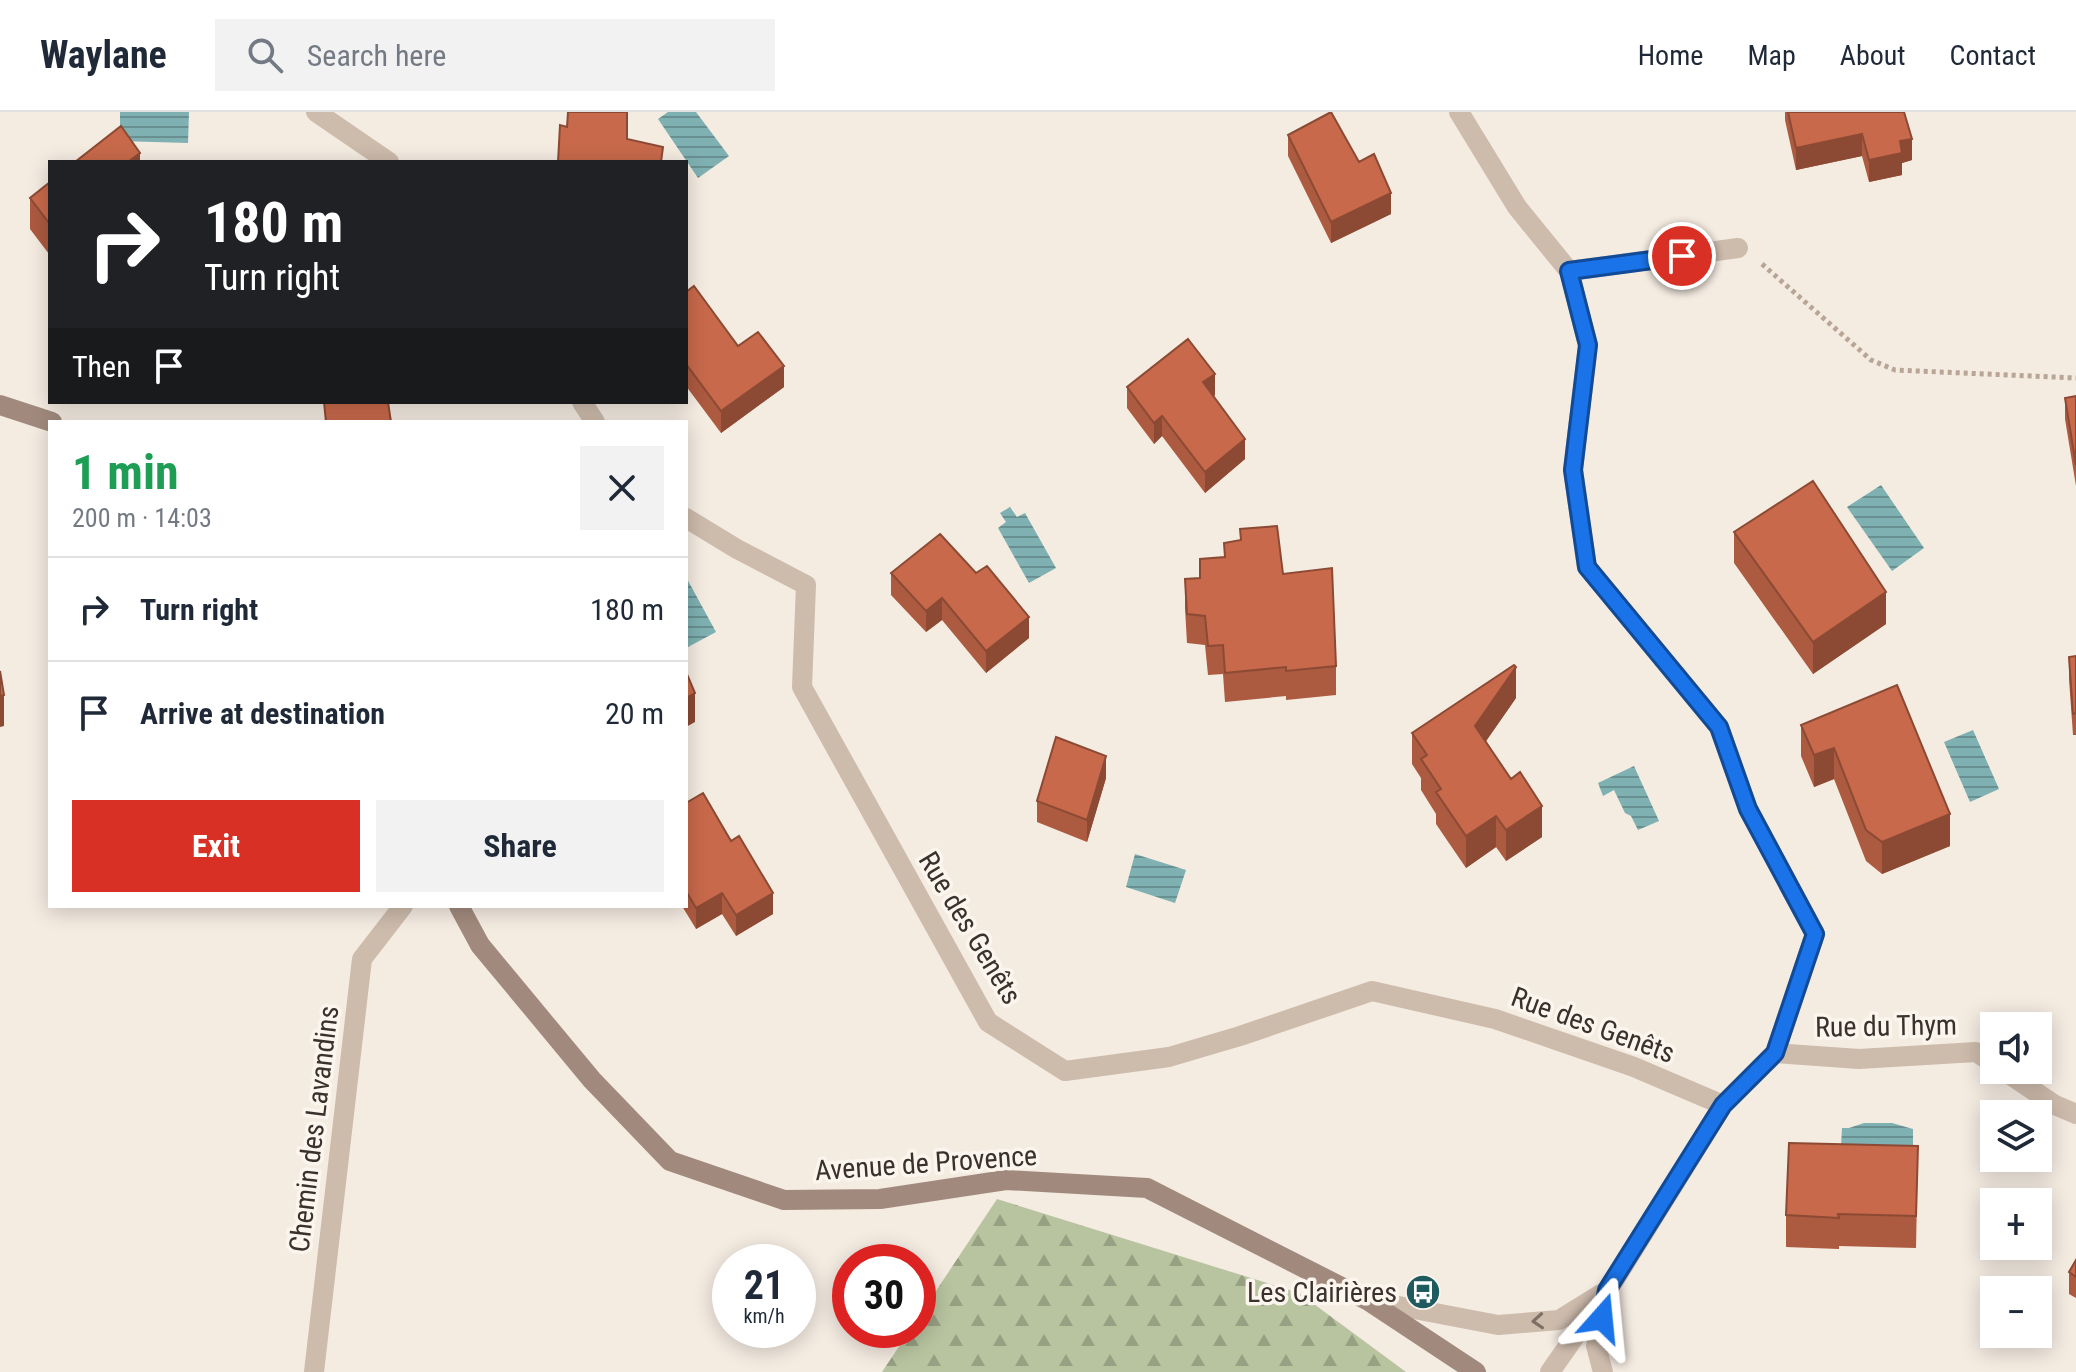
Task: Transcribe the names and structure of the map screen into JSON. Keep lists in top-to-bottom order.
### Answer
{
  "streets": {
    "street": [
      "Rue des Genêts",
      "Rue du Thym",
      "Chemin des Lavandins",
      "Avenue de Provence"
    ]
  },
  "places": {
    "bus stop": ["Les Clairières"]
  },
  "page": {
    "header": "Waylane",
    "search": "Search here",
    "nav": [
      "Home",
      "Map",
      "About",
      "Contact"
    ],
    "turn": ["180 m", "Turn right"],
    "then": "Then",
    "heading": ["1 min", "200 m · 14:03"],
    "list": [
      {
        "name": "Turn right",
        "value": "180 m"
      },
      {
        "name": "Arrive at destination",
        "value": "20 m"
      }
    ],
    "buttons": ["Exit", "Share"],
    "map_buttons": ["+", "−"],
    "speed": "21 km/h",
    "limit": "30"
  }
}
